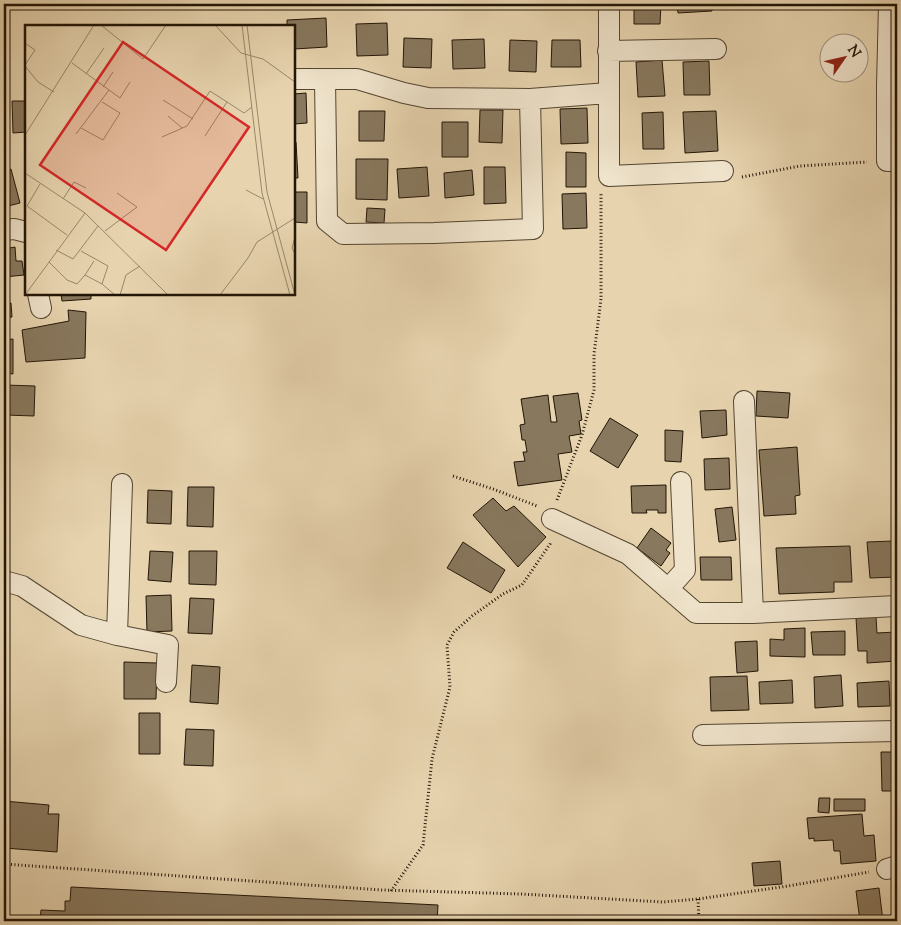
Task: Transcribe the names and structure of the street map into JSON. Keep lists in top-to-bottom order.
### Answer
{
  "north": "top right"
}
